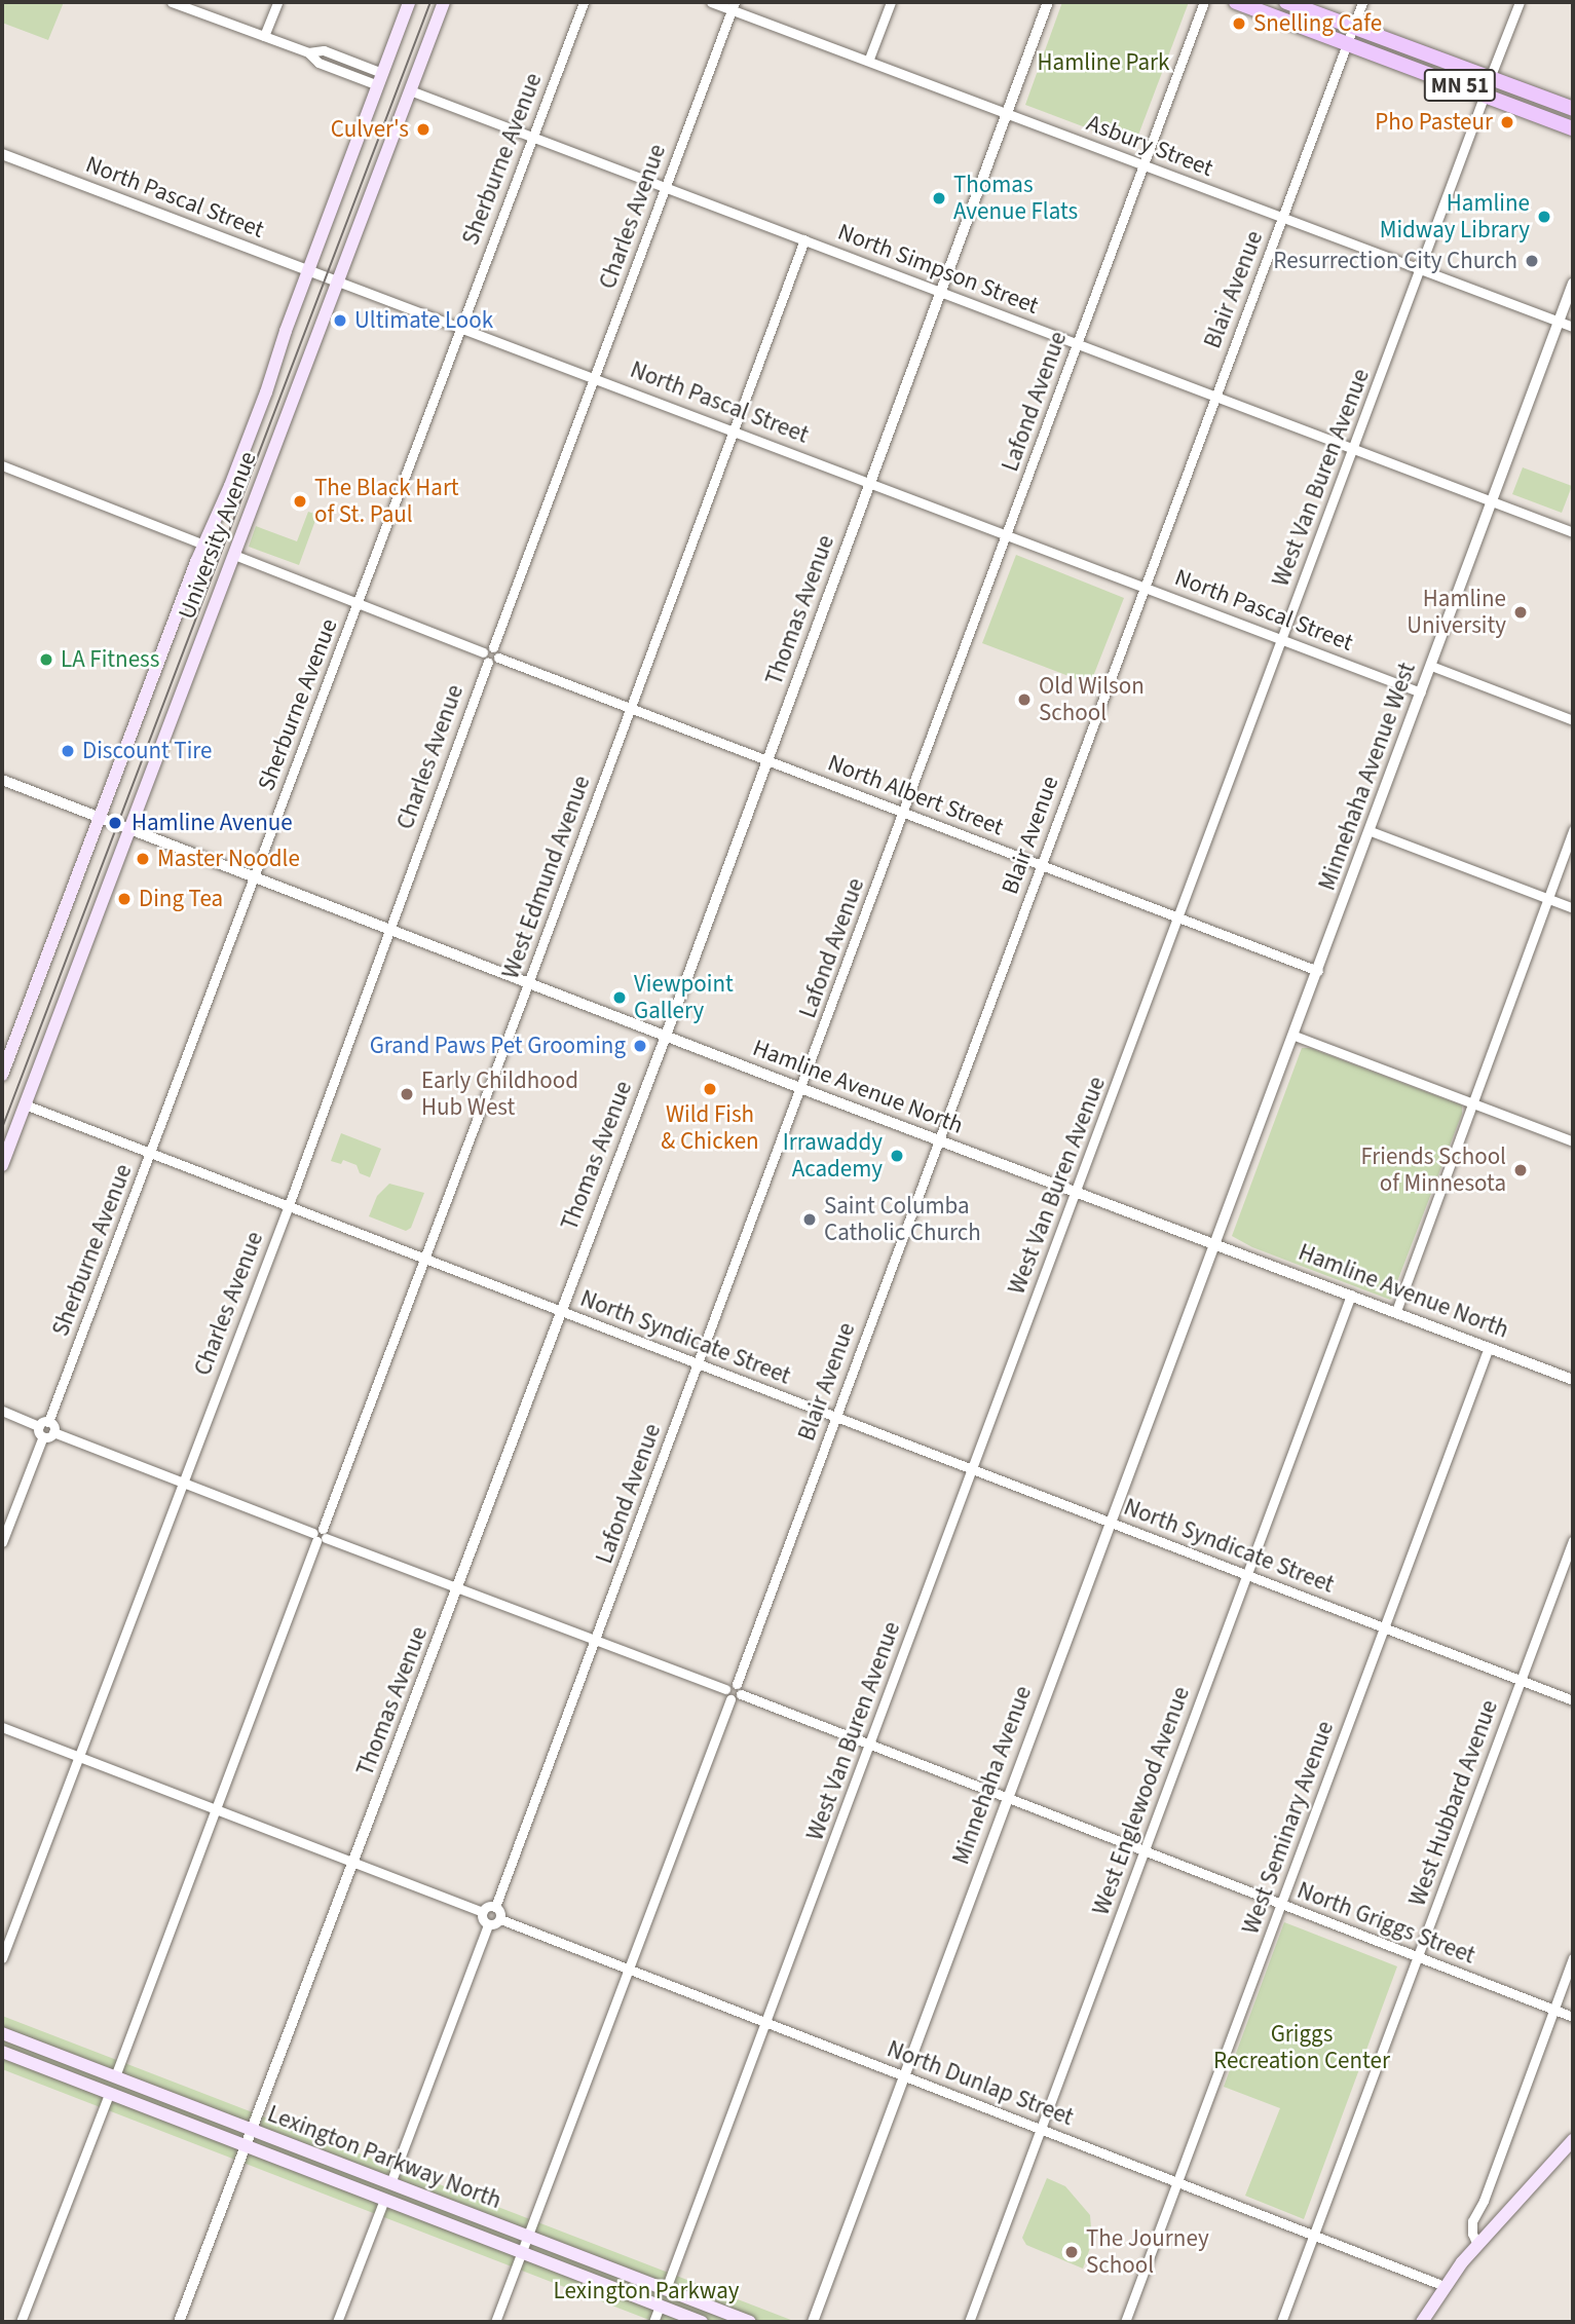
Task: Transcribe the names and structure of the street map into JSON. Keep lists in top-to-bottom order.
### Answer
{
  "streets": {
    "main road": ["MN 51", "University Avenue", "Lexington Parkway North"],
    "street": [
      "Asbury Street",
      "Sherburne Avenue",
      "North Pascal Street",
      "Charles Avenue",
      "North Simpson Street",
      "Blair Avenue",
      "Lafond Avenue",
      "West Van Buren Avenue",
      "Thomas Avenue",
      "Minnehaha Avenue West",
      "North Albert Street",
      "West Edmund Avenue",
      "Hamline Avenue North",
      "North Syndicate Street",
      "Minnehaha Avenue",
      "West Englewood Avenue",
      "West Hubbard Avenue",
      "West Seminary Avenue",
      "North Griggs Street",
      "North Dunlap Street"
    ]
  },
  "crossings": [
    ["MN 51", "Blair Avenue"],
    ["MN 51", "West Van Buren Avenue"],
    ["Asbury Street", "Charles Avenue"],
    ["Asbury Street", "Blair Avenue"],
    ["Asbury Street", "Lafond Avenue"],
    ["Asbury Street", "West Van Buren Avenue"],
    ["Asbury Street", "Thomas Avenue"],
    ["Asbury Street", "Minnehaha Avenue West"],
    ["Sherburne Avenue", "North Pascal Street"],
    ["Sherburne Avenue", "North Simpson Street"],
    ["Sherburne Avenue", "Hamline Avenue North"],
    ["Sherburne Avenue", "North Syndicate Street"],
    ["North Pascal Street", "Charles Avenue"],
    ["North Pascal Street", "Blair Avenue"],
    ["North Pascal Street", "Lafond Avenue"],
    ["North Pascal Street", "West Van Buren Avenue"],
    ["North Pascal Street", "University Avenue"],
    ["North Pascal Street", "Thomas Avenue"],
    ["North Pascal Street", "Minnehaha Avenue West"],
    ["North Pascal Street", "West Edmund Avenue"],
    ["Charles Avenue", "North Simpson Street"],
    ["Charles Avenue", "Hamline Avenue North"],
    ["Charles Avenue", "North Syndicate Street"],
    ["North Simpson Street", "Blair Avenue"],
    ["North Simpson Street", "Lafond Avenue"],
    ["North Simpson Street", "West Van Buren Avenue"],
    ["North Simpson Street", "University Avenue"],
    ["North Simpson Street", "Thomas Avenue"],
    ["North Simpson Street", "Minnehaha Avenue West"],
    ["North Simpson Street", "West Edmund Avenue"],
    ["Blair Avenue", "North Albert Street"],
    ["Blair Avenue", "Hamline Avenue North"],
    ["Blair Avenue", "North Syndicate Street"],
    ["Lafond Avenue", "North Albert Street"],
    ["Lafond Avenue", "Hamline Avenue North"],
    ["Lafond Avenue", "North Syndicate Street"],
    ["Lafond Avenue", "North Dunlap Street"],
    ["West Van Buren Avenue", "North Albert Street"],
    ["West Van Buren Avenue", "Hamline Avenue North"],
    ["West Van Buren Avenue", "North Syndicate Street"],
    ["West Van Buren Avenue", "North Griggs Street"],
    ["West Van Buren Avenue", "North Dunlap Street"],
    ["West Van Buren Avenue", "Lexington Parkway North"],
    ["University Avenue", "Hamline Avenue North"],
    ["University Avenue", "North Syndicate Street"],
    ["Thomas Avenue", "North Albert Street"],
    ["Thomas Avenue", "Hamline Avenue North"],
    ["Thomas Avenue", "North Syndicate Street"],
    ["Thomas Avenue", "Lexington Parkway North"],
    ["Minnehaha Avenue West", "North Albert Street"],
    ["Minnehaha Avenue West", "Hamline Avenue North"],
    ["Minnehaha Avenue West", "Minnehaha Avenue"],
    ["North Albert Street", "West Edmund Avenue"],
    ["West Edmund Avenue", "Hamline Avenue North"],
    ["West Edmund Avenue", "North Syndicate Street"],
    ["West Edmund Avenue", "Lexington Parkway North"],
    ["Hamline Avenue North", "Minnehaha Avenue"],
    ["Hamline Avenue North", "West Englewood Avenue"],
    ["Hamline Avenue North", "West Seminary Avenue"],
    ["North Syndicate Street", "Minnehaha Avenue"],
    ["North Syndicate Street", "West Englewood Avenue"],
    ["North Syndicate Street", "West Hubbard Avenue"],
    ["North Syndicate Street", "West Seminary Avenue"],
    ["Minnehaha Avenue", "North Griggs Street"],
    ["Minnehaha Avenue", "North Dunlap Street"],
    ["West Englewood Avenue", "North Griggs Street"],
    ["West Englewood Avenue", "North Dunlap Street"],
    ["West Hubbard Avenue", "North Griggs Street"],
    ["West Hubbard Avenue", "North Dunlap Street"],
    ["West Seminary Avenue", "North Griggs Street"],
    ["West Seminary Avenue", "North Dunlap Street"]
  ],
  "parks": ["Hamline Park", "Griggs Recreation Center", "Lexington Parkway"],
  "places": [
    "Snelling Cafe",
    "Pho Pasteur",
    "Culver's",
    "Thomas Avenue Flats",
    "Hamline Midway Library",
    "Resurrection City Church",
    "Ultimate Look",
    "The Black Hart of St. Paul",
    "Hamline University",
    "LA Fitness",
    "Old Wilson School",
    "Discount Tire",
    "Hamline Avenue",
    "Master Noodle",
    "Ding Tea",
    "Viewpoint Gallery",
    "Grand Paws Pet Grooming",
    "Wild Fish & Chicken",
    "Early Childhood Hub West",
    "Irrawaddy Academy",
    "Friends School of Minnesota",
    "Saint Columba Catholic Church",
    "The Journey School"
  ]
}
